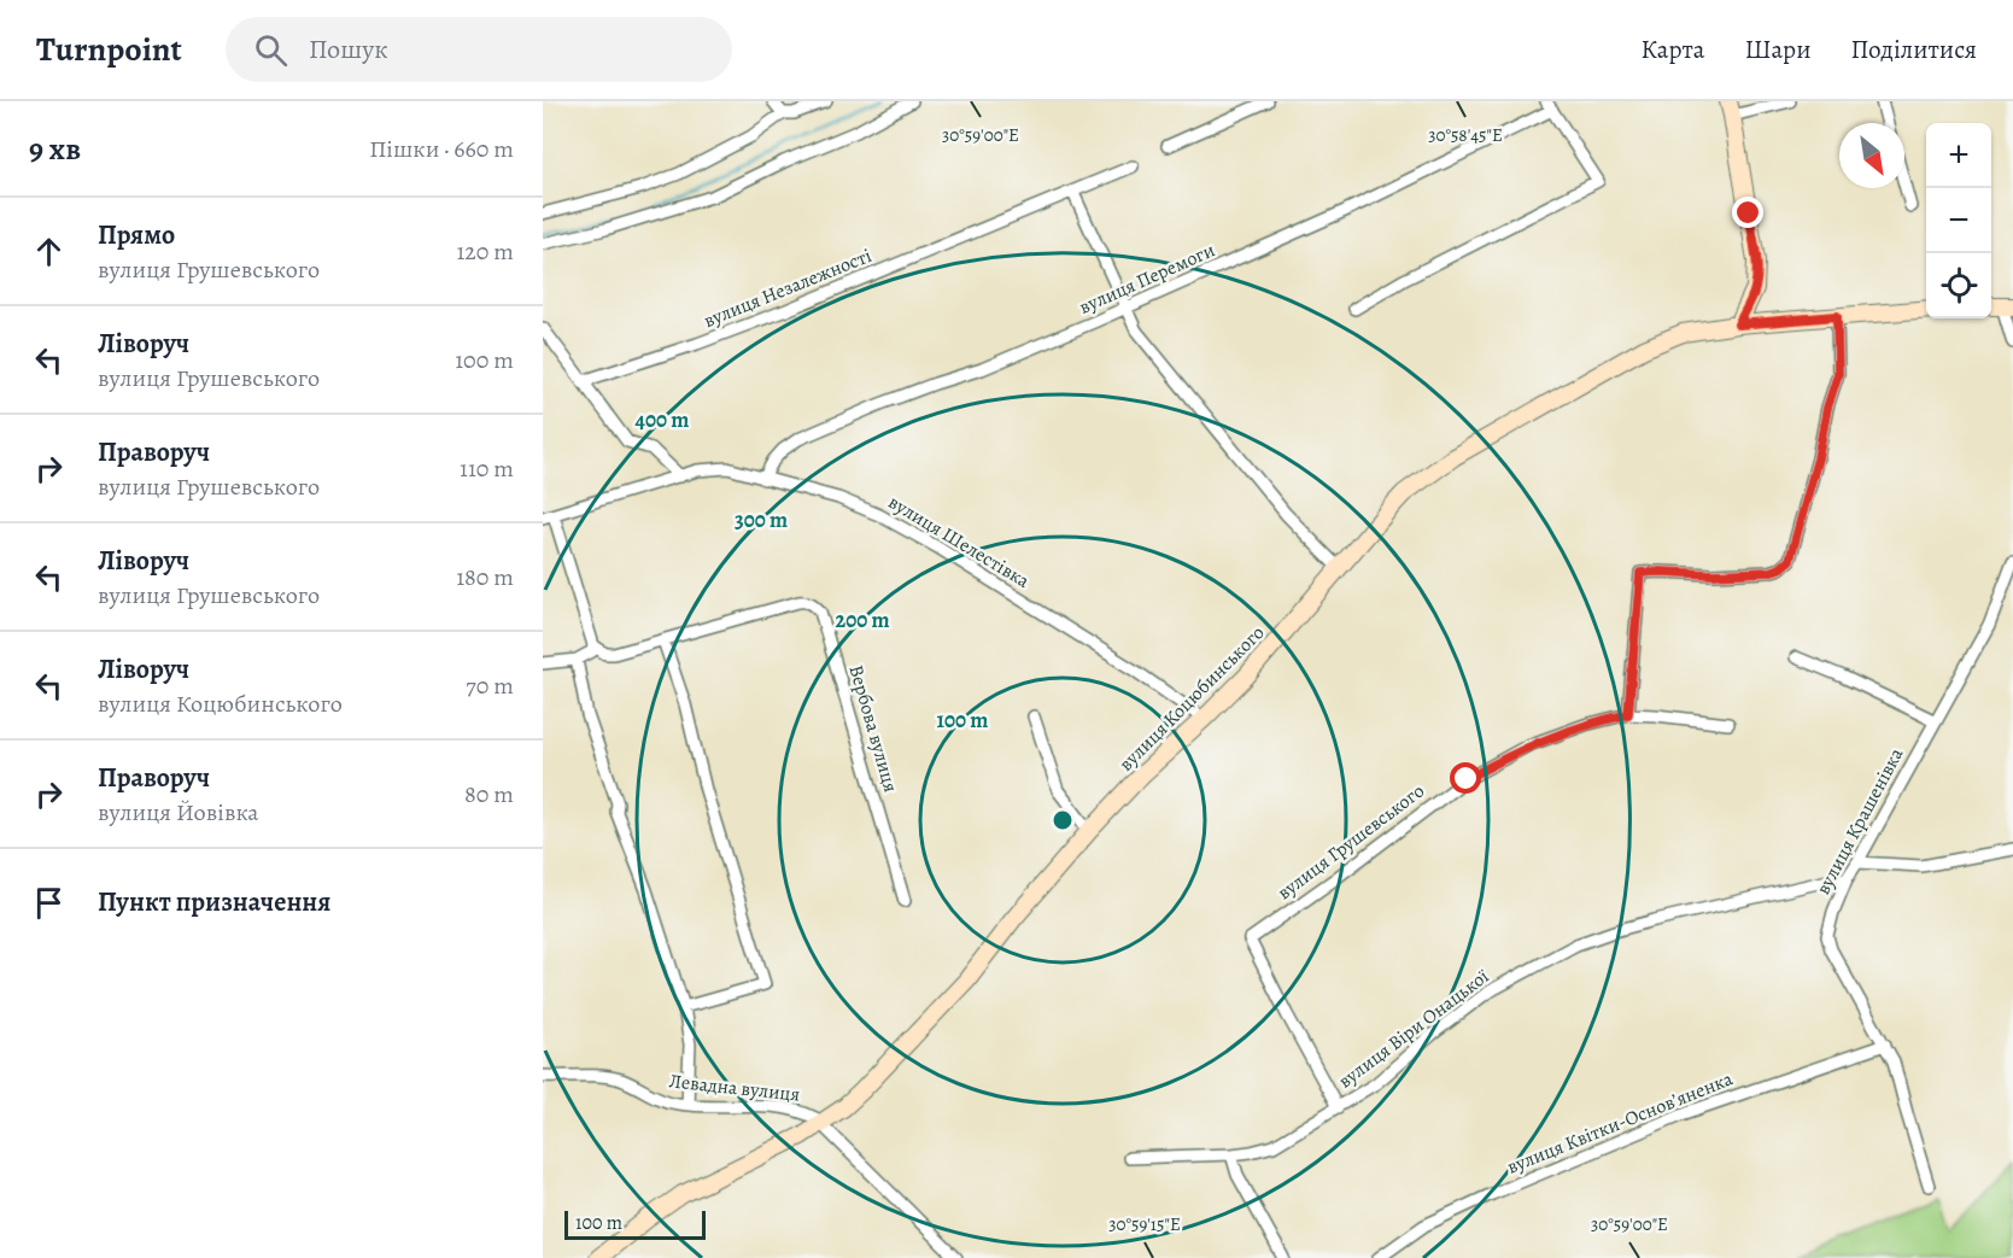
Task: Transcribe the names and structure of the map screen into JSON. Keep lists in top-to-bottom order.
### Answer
{
  "streets": {
    "street": [
      "вулиця Перемоги",
      "вулиця Незалежності",
      "вулиця Шелестівка",
      "вулиця Коцюбинського",
      "Вербова вулиця",
      "вулиця Крашенівка",
      "вулиця Грушевського",
      "вулиця Віри Онацької",
      "Левадна вулиця",
      "вулиця Квітки-Основʼяненка"
    ]
  },
  "crossings": [
    ["вулиця Перемоги", "вулиця Шелестівка"],
    ["вулиця Шелестівка", "вулиця Коцюбинського"],
    ["вулиця Коцюбинського", "Левадна вулиця"],
    ["вулиця Крашенівка", "вулиця Віри Онацької"],
    ["вулиця Крашенівка", "вулиця Квітки-Основʼяненка"],
    ["вулиця Грушевського", "вулиця Віри Онацької"]
  ],
  "scale_bar": "100 m",
  "north": "bottom right",
  "page": {
    "header": "Turnpoint",
    "search": "Пошук",
    "nav": ["Карта", "Шари", "Поділитися"],
    "heading": ["9 хв", "Пішки · 660 m"],
    "map_buttons": ["+", "−"],
    "list": [
      ["Прямо", "вулиця Грушевського", "120 m"],
      ["Ліворуч", "вулиця Грушевського", "100 m"],
      ["Праворуч", "вулиця Грушевського", "110 m"],
      ["Ліворуч", "вулиця Грушевського", "180 m"],
      ["Ліворуч", "вулиця Коцюбинського", "70 m"],
      ["Праворуч", "вулиця Йовівка", "80 m"],
      "Пункт призначення"
    ],
    "scale": "100 m"
  },
  "coordinates": ["30°59'00\"E", "30°58'45\"E", "30°59'15\"E"],
  "rings": [
    "400 m",
    "300 m",
    "200 m",
    "100 m"
  ]
}
